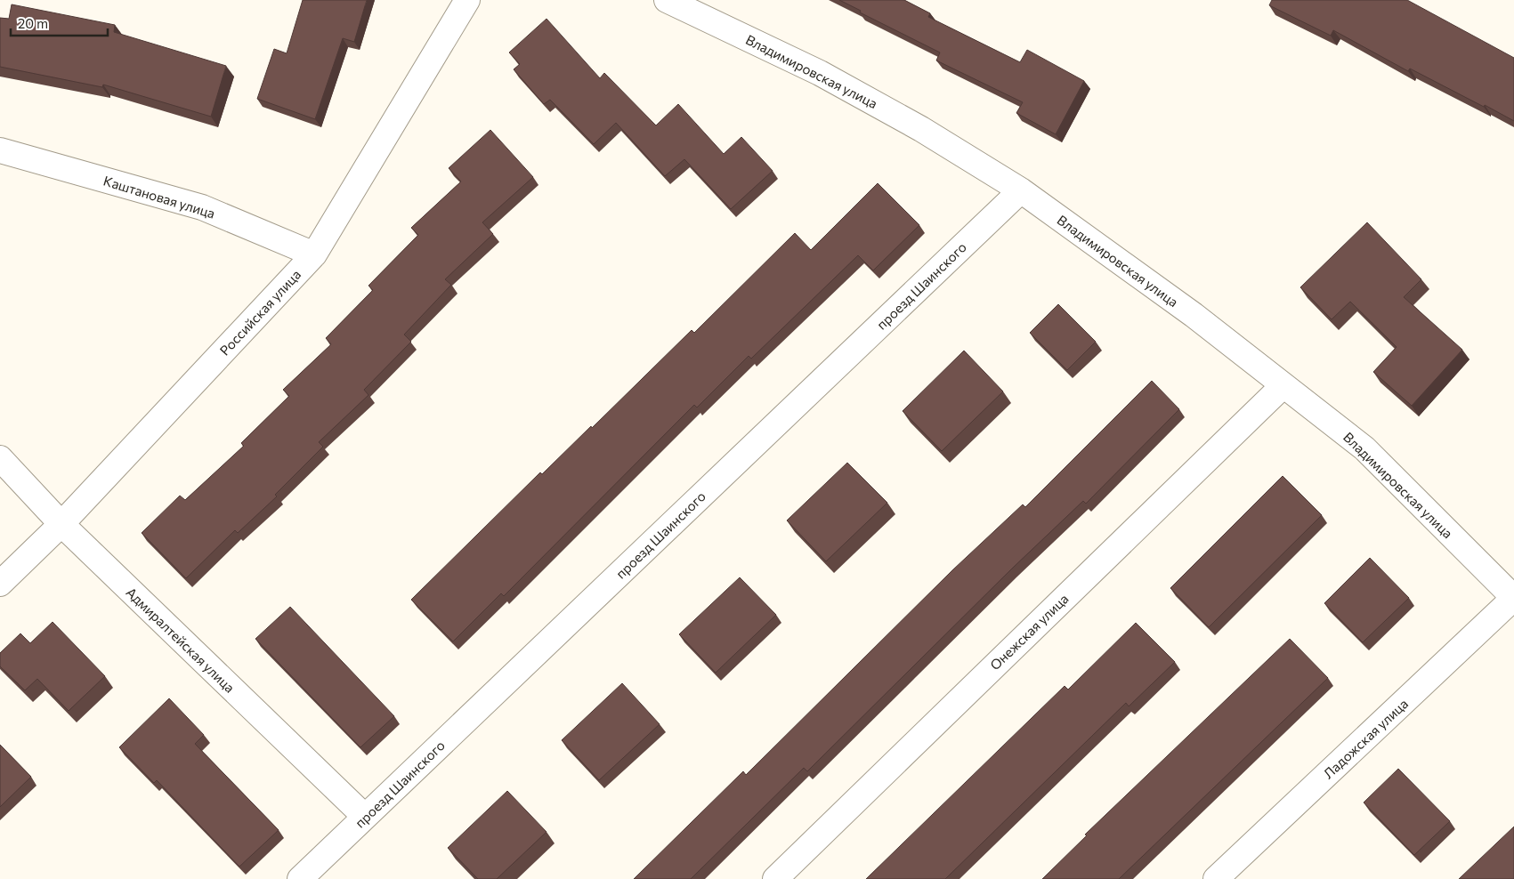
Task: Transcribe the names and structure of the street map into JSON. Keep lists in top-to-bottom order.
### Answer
{
  "streets": {
    "street": [
      "Владимировская улица",
      "Каштановая улица",
      "проезд Шаинского",
      "Российская улица",
      "Онежская улица",
      "Адмиралтейская улица",
      "Ладожская улица"
    ]
  },
  "crossings": [
    ["Владимировская улица", "проезд Шаинского"],
    ["Владимировская улица", "Онежская улица"],
    ["Владимировская улица", "Ладожская улица"],
    ["Каштановая улица", "Российская улица"],
    ["проезд Шаинского", "Адмиралтейская улица"],
    ["Российская улица", "Адмиралтейская улица"]
  ],
  "scale_bar": "20 m"
}
